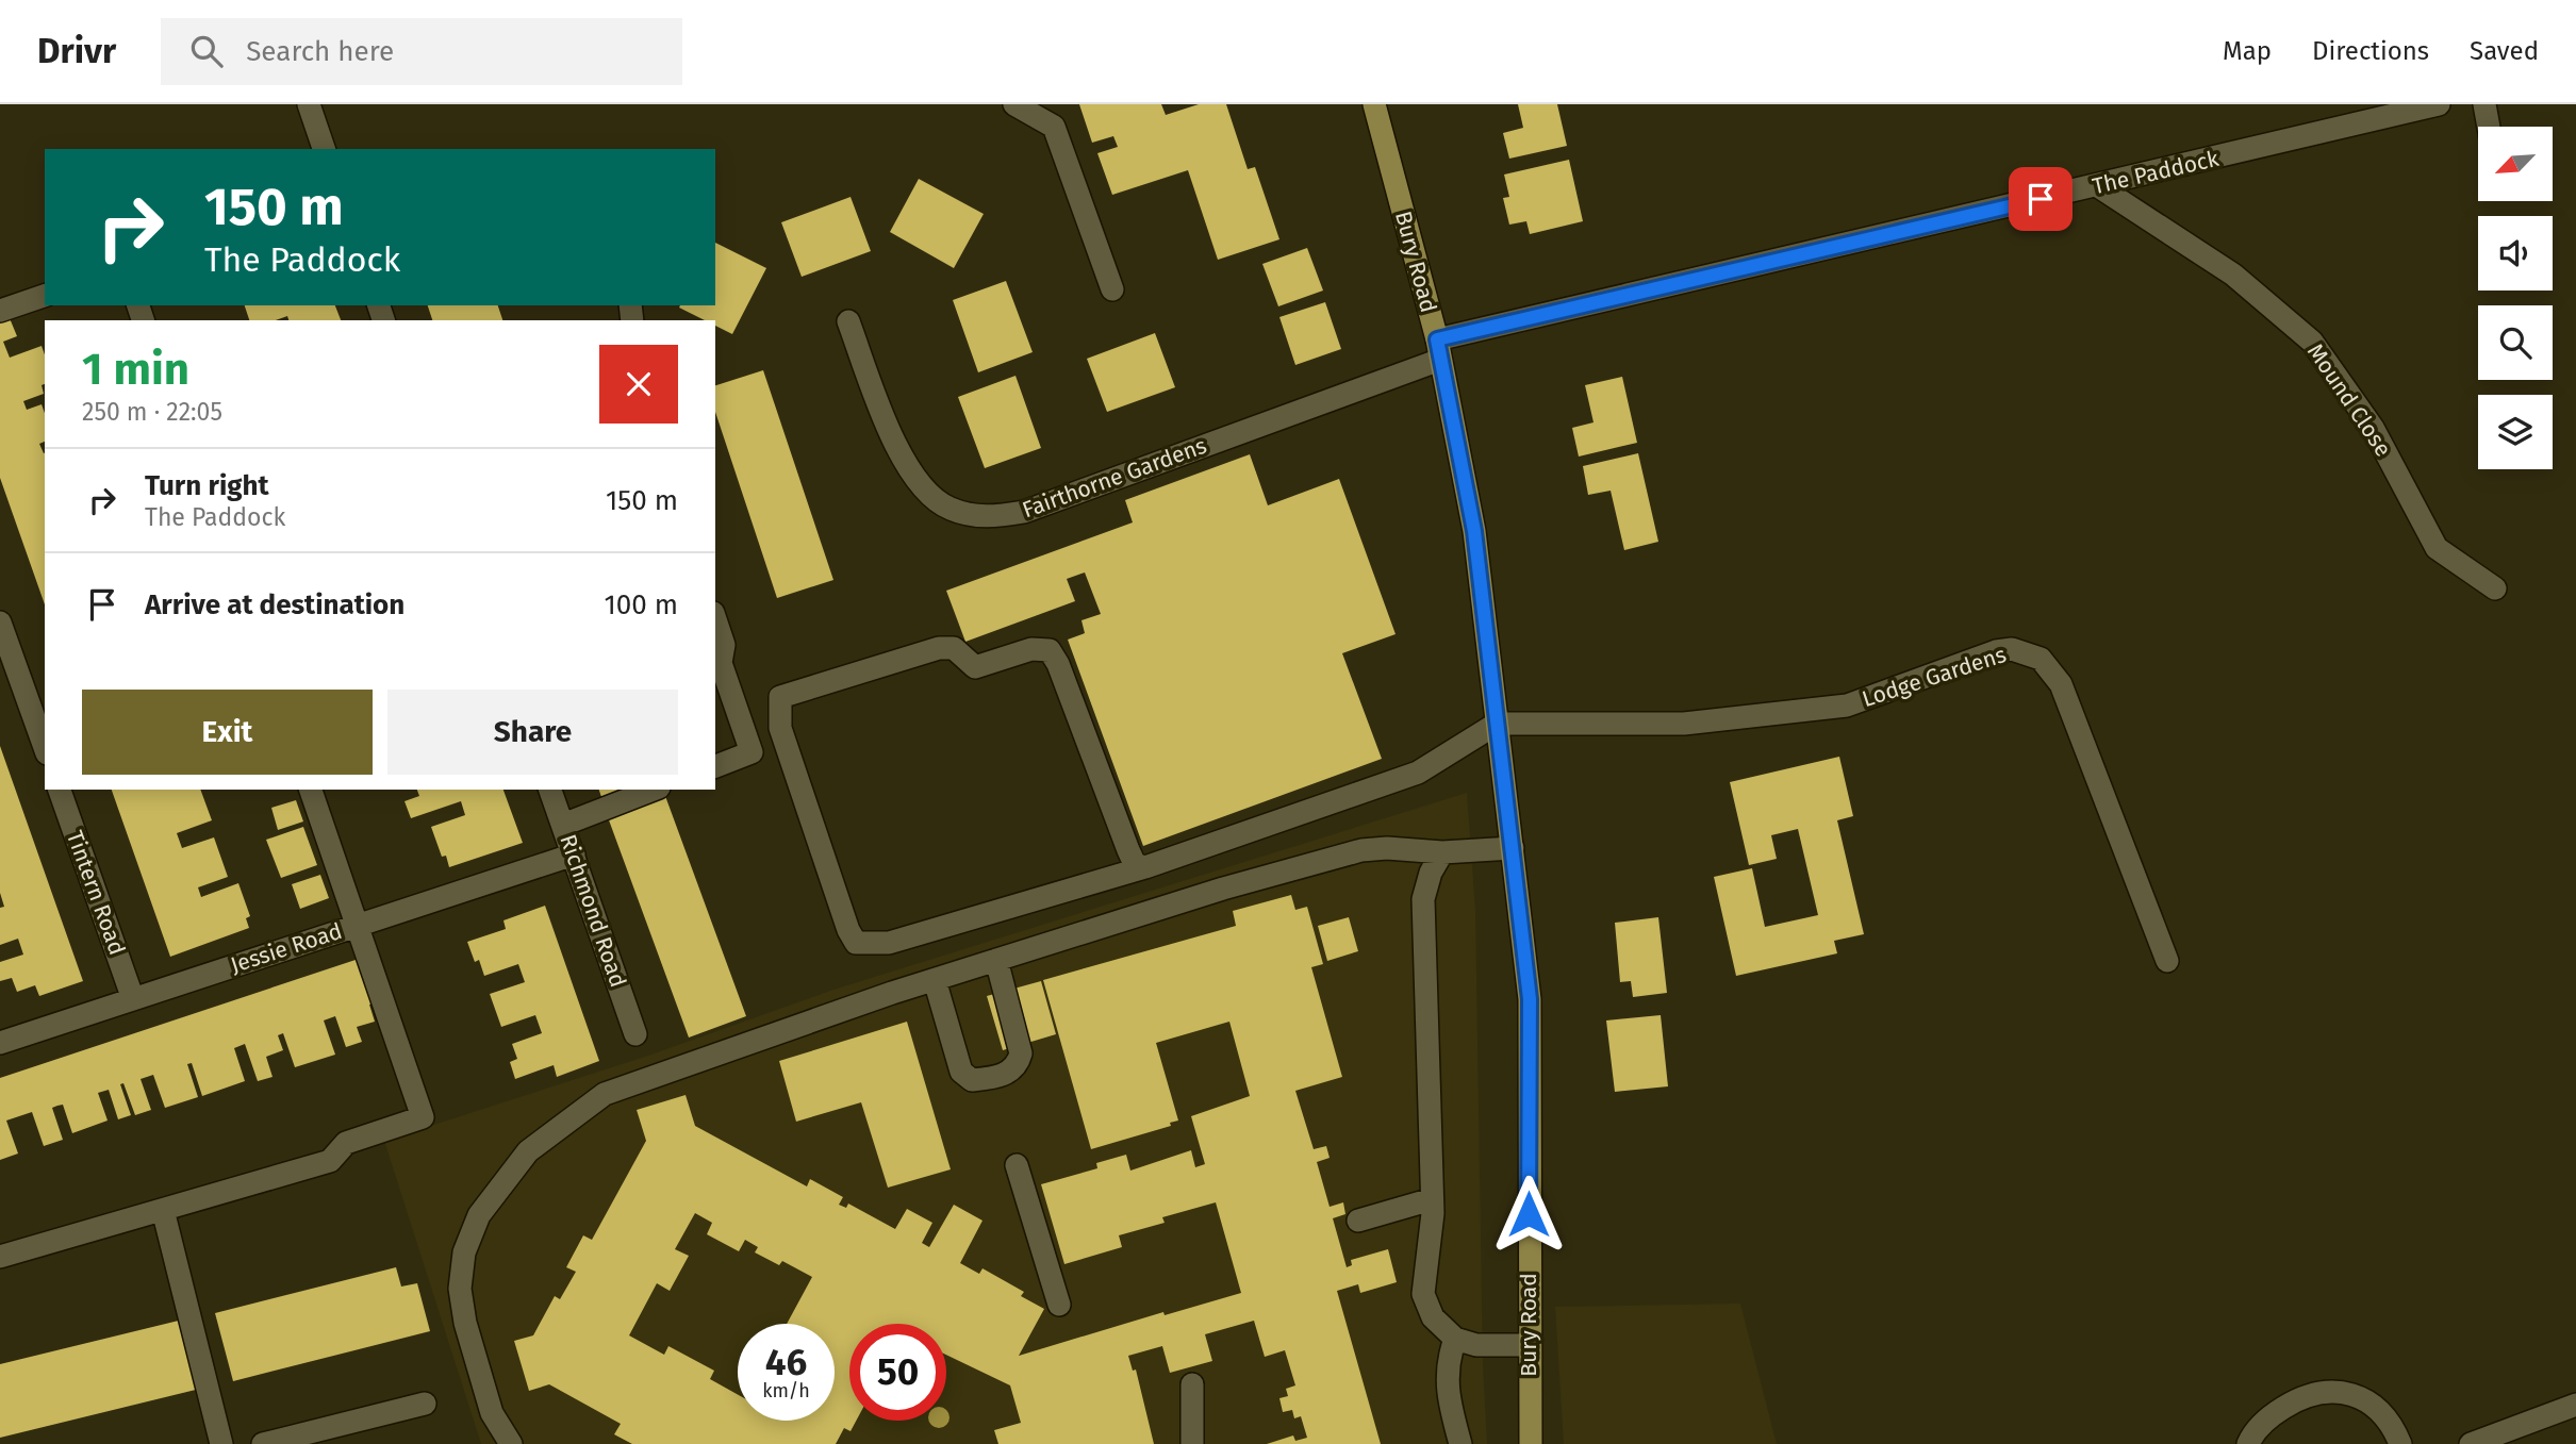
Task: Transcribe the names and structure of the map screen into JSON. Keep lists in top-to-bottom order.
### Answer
{
  "streets": {
    "main road": ["Bury Road"],
    "street": [
      "The Paddock",
      "Mound Close",
      "Fairthorne Gardens",
      "Lodge Gardens",
      "Tintern Road",
      "Richmond Road",
      "Jessie Road"
    ]
  },
  "crossings": [
    ["The Paddock", "Bury Road"],
    ["The Paddock", "Mound Close"],
    ["The Paddock", "Fairthorne Gardens"],
    ["Bury Road", "Fairthorne Gardens"],
    ["Bury Road", "Lodge Gardens"],
    ["Tintern Road", "Jessie Road"],
    ["Richmond Road", "Jessie Road"]
  ],
  "north": "bottom left",
  "page": {
    "header": "Drivr",
    "search": "Search here",
    "nav": ["Map", "Directions", "Saved"],
    "turn": ["150 m", "The Paddock"],
    "heading": ["1 min", "250 m · 22:05"],
    "list": [
      {
        "name": "Turn right",
        "note": "The Paddock",
        "value": "150 m"
      },
      {
        "name": "Arrive at destination",
        "value": "100 m"
      }
    ],
    "buttons": ["Exit", "Share"],
    "speed": "46 km/h",
    "limit": "50"
  }
}
